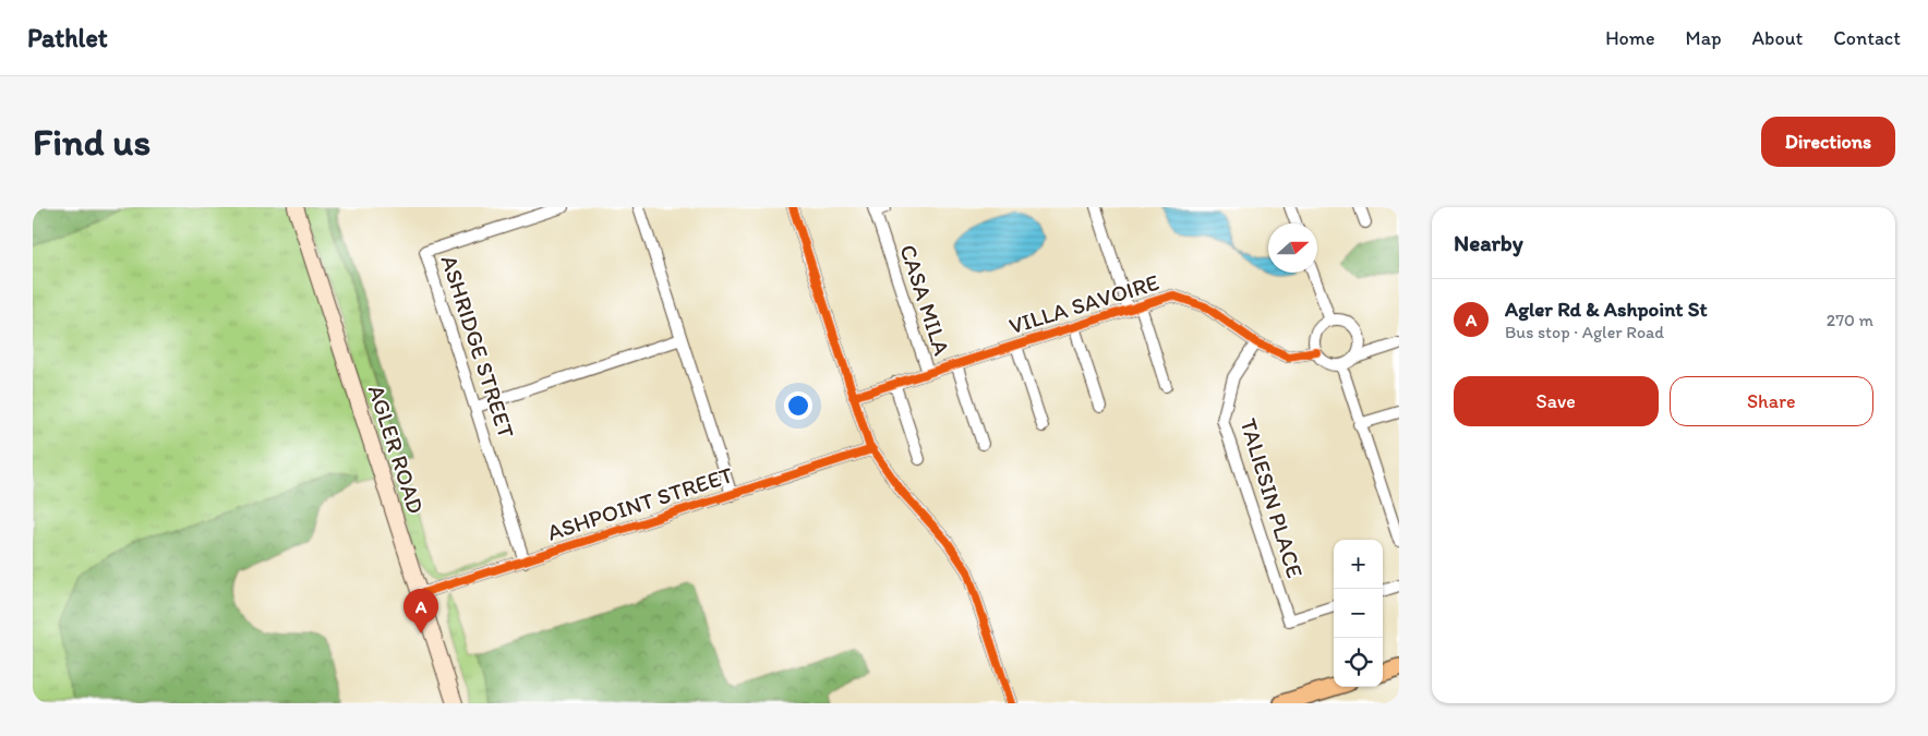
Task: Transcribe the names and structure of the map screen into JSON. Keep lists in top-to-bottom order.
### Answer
{
  "streets": {
    "main road": ["AGLER ROAD"],
    "street": [
      "CASA MILA",
      "VILLA SAVOIRE",
      "ASHRIDGE STREET",
      "TALIESIN PLACE",
      "ASHPOINT STREET"
    ]
  },
  "crossings": [
    ["CASA MILA", "VILLA SAVOIRE"],
    ["VILLA SAVOIRE", "TALIESIN PLACE"],
    ["ASHRIDGE STREET", "ASHPOINT STREET"],
    ["AGLER ROAD", "ASHPOINT STREET"]
  ],
  "north": "right",
  "page": {
    "header": "Pathlet",
    "nav": [
      "Home",
      "Map",
      "About",
      "Contact"
    ],
    "buttons": [
      "Directions",
      ["Save", "Share"]
    ],
    "title": "Find us",
    "heading": "Nearby",
    "list": [
      {
        "mark": "A",
        "name": "Agler Rd & Ashpoint St",
        "note": "Bus stop · Agler Road",
        "value": "270 m"
      }
    ],
    "map_buttons": ["+", "−"],
    "pins": "A"
  }
}
